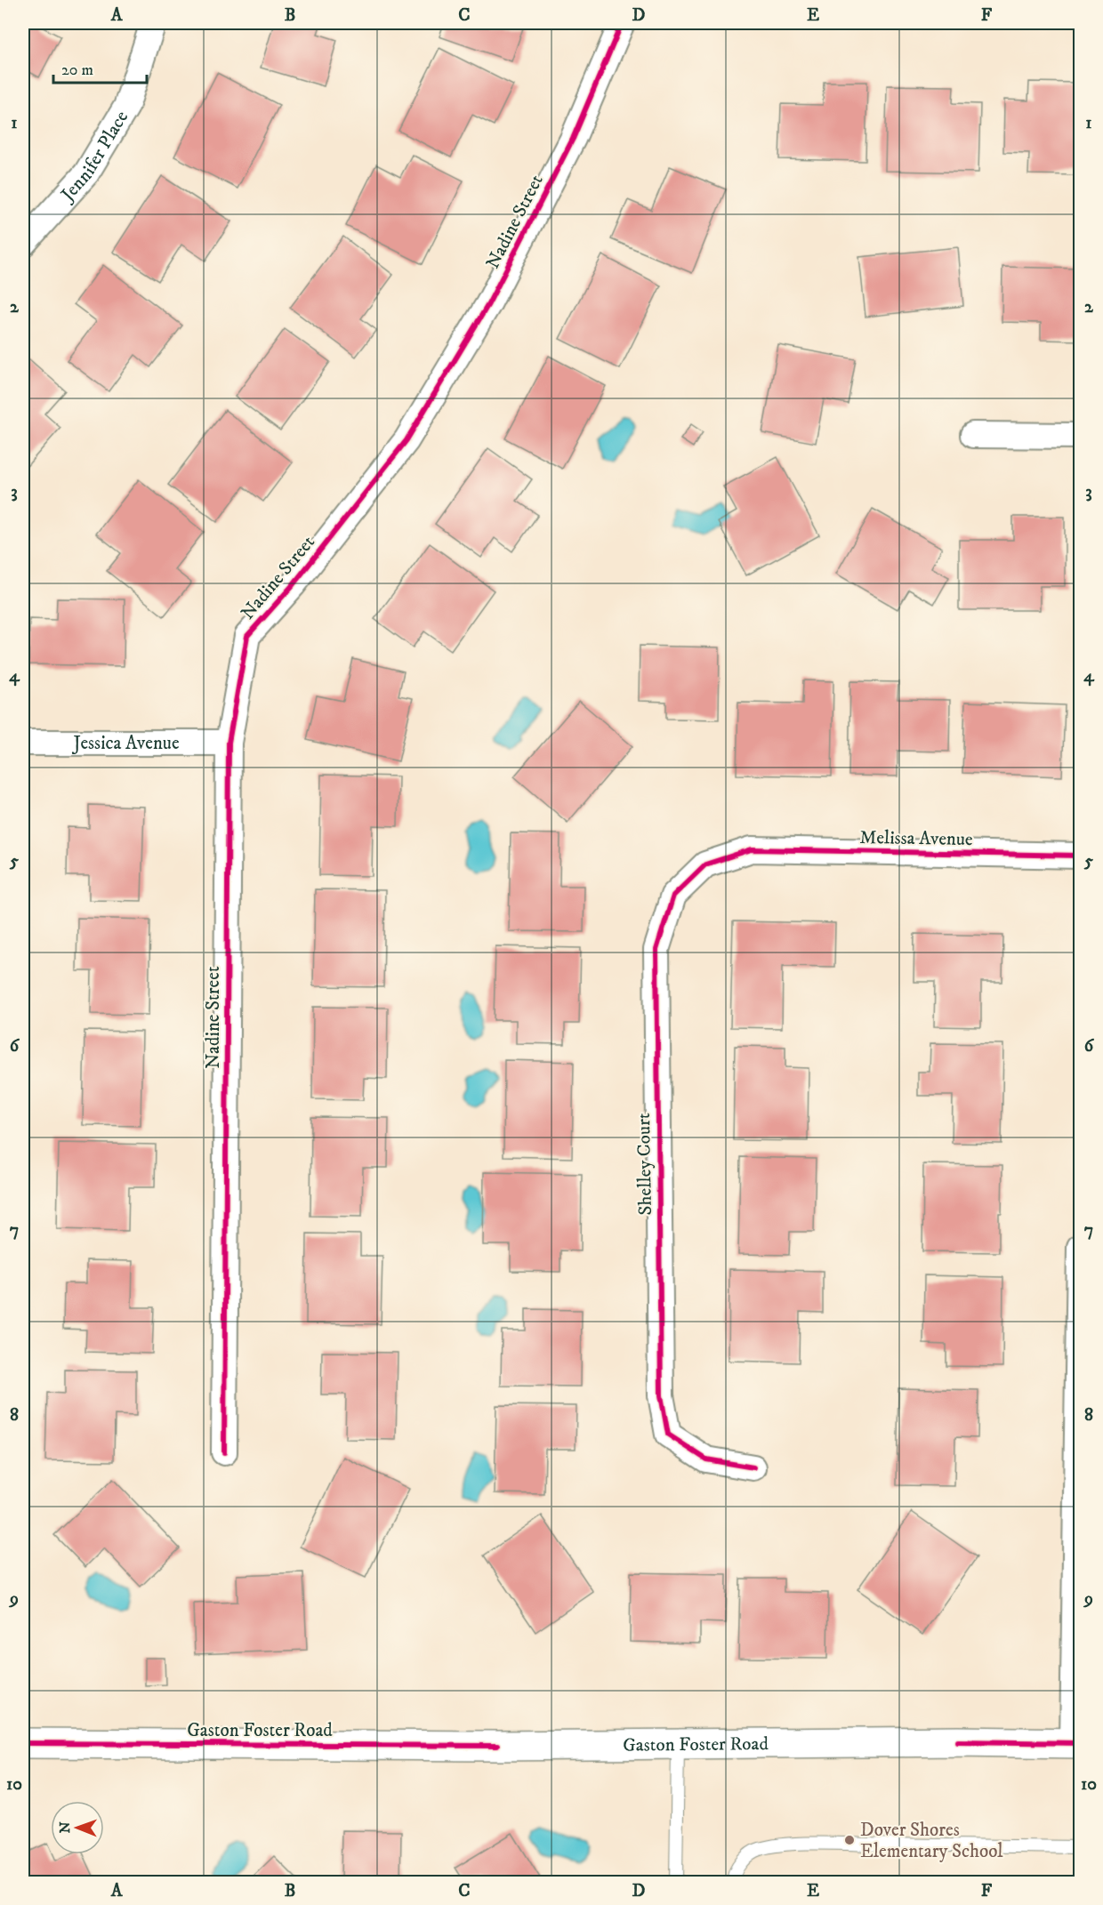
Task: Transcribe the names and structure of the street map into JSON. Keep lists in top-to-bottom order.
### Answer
{
  "streets": {
    "street": [
      "Jennifer Place",
      "Nadine Street",
      "Jessica Avenue",
      "Melissa Avenue",
      "Shelley Court",
      "Gaston Foster Road"
    ]
  },
  "crossings": [
    ["Nadine Street", "Jessica Avenue"],
    ["Melissa Avenue", "Shelley Court"]
  ],
  "places": ["Dover Shores Elementary School"],
  "scale_bar": "20 m",
  "north": "left",
  "grid": {
    "columns": [
      "A",
      "B",
      "C",
      "D",
      "E",
      "F"
    ],
    "rows": [
      "1",
      "2",
      "3",
      "4",
      "5",
      "6",
      "7",
      "8",
      "9",
      "10"
    ]
  }
}
